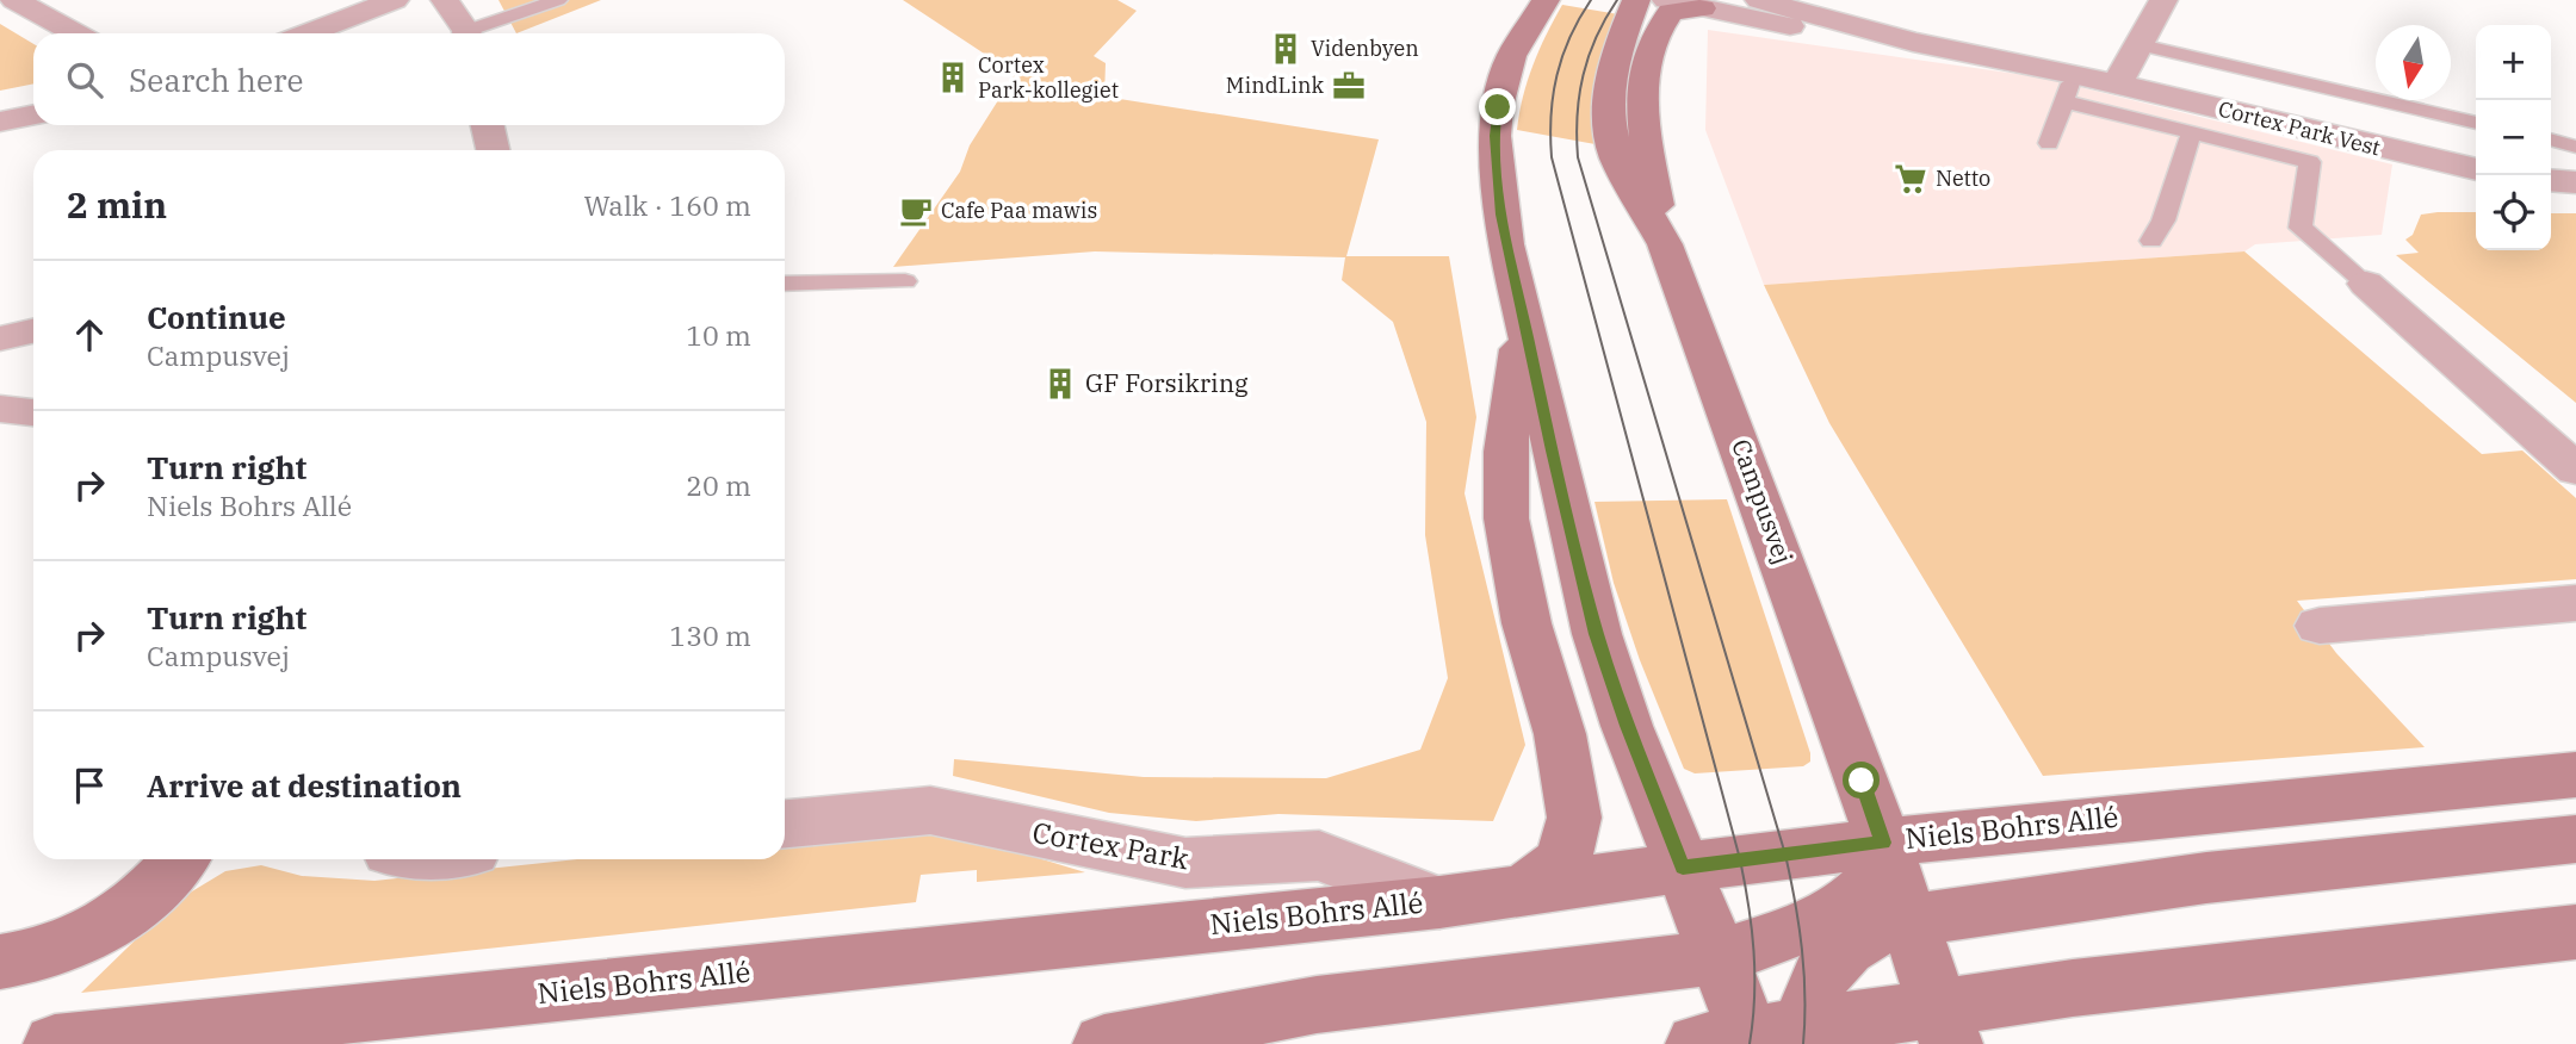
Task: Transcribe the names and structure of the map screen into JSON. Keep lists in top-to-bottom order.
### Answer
{
  "streets": {
    "street": [
      "Cortex Park Vest",
      "Campusvej",
      "Niels Bohrs Allé",
      "Cortex Park"
    ]
  },
  "crossings": [
    ["Campusvej", "Niels Bohrs Allé"],
    ["Niels Bohrs Allé", "Cortex Park"]
  ],
  "places": {
    "building": ["Videnbyen", "Cortex Park-kollegiet", "GF Forsikring"],
    "office": ["MindLink"],
    "supermarket": ["Netto"],
    "cafe": ["Cafe Paa mawis"]
  },
  "north": "bottom",
  "page": {
    "map_buttons": ["+", "−"],
    "search": "Search here",
    "heading": ["2 min", "Walk · 160 m"],
    "list": [
      ["Continue", "Campusvej", "10 m"],
      ["Turn right", "Niels Bohrs Allé", "20 m"],
      ["Turn right", "Campusvej", "130 m"],
      "Arrive at destination"
    ]
  }
}
